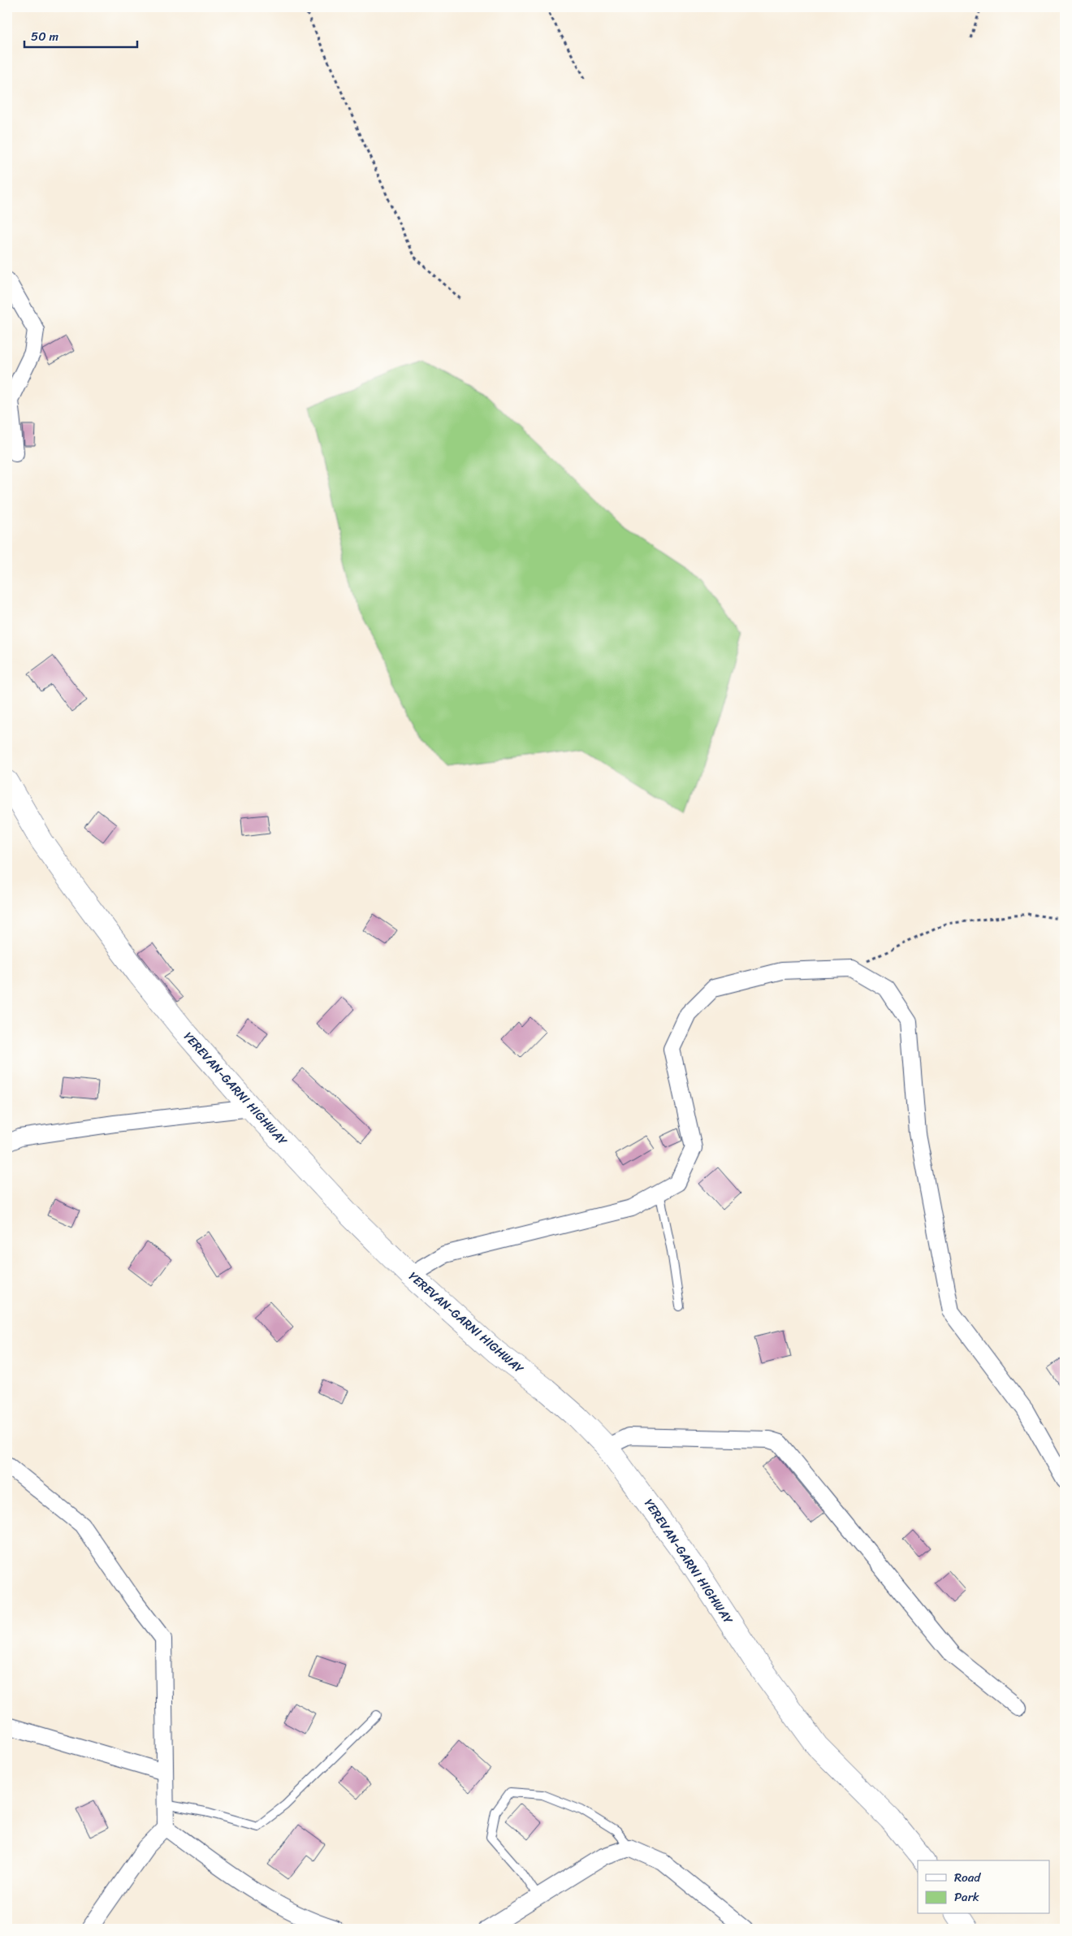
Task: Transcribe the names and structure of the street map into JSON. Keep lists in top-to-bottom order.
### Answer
{
  "streets": {
    "main road": ["YEREVAN-GARNI HIGHWAY"]
  },
  "legend": ["Road", "Park"],
  "scale_bar": "50 m"
}
